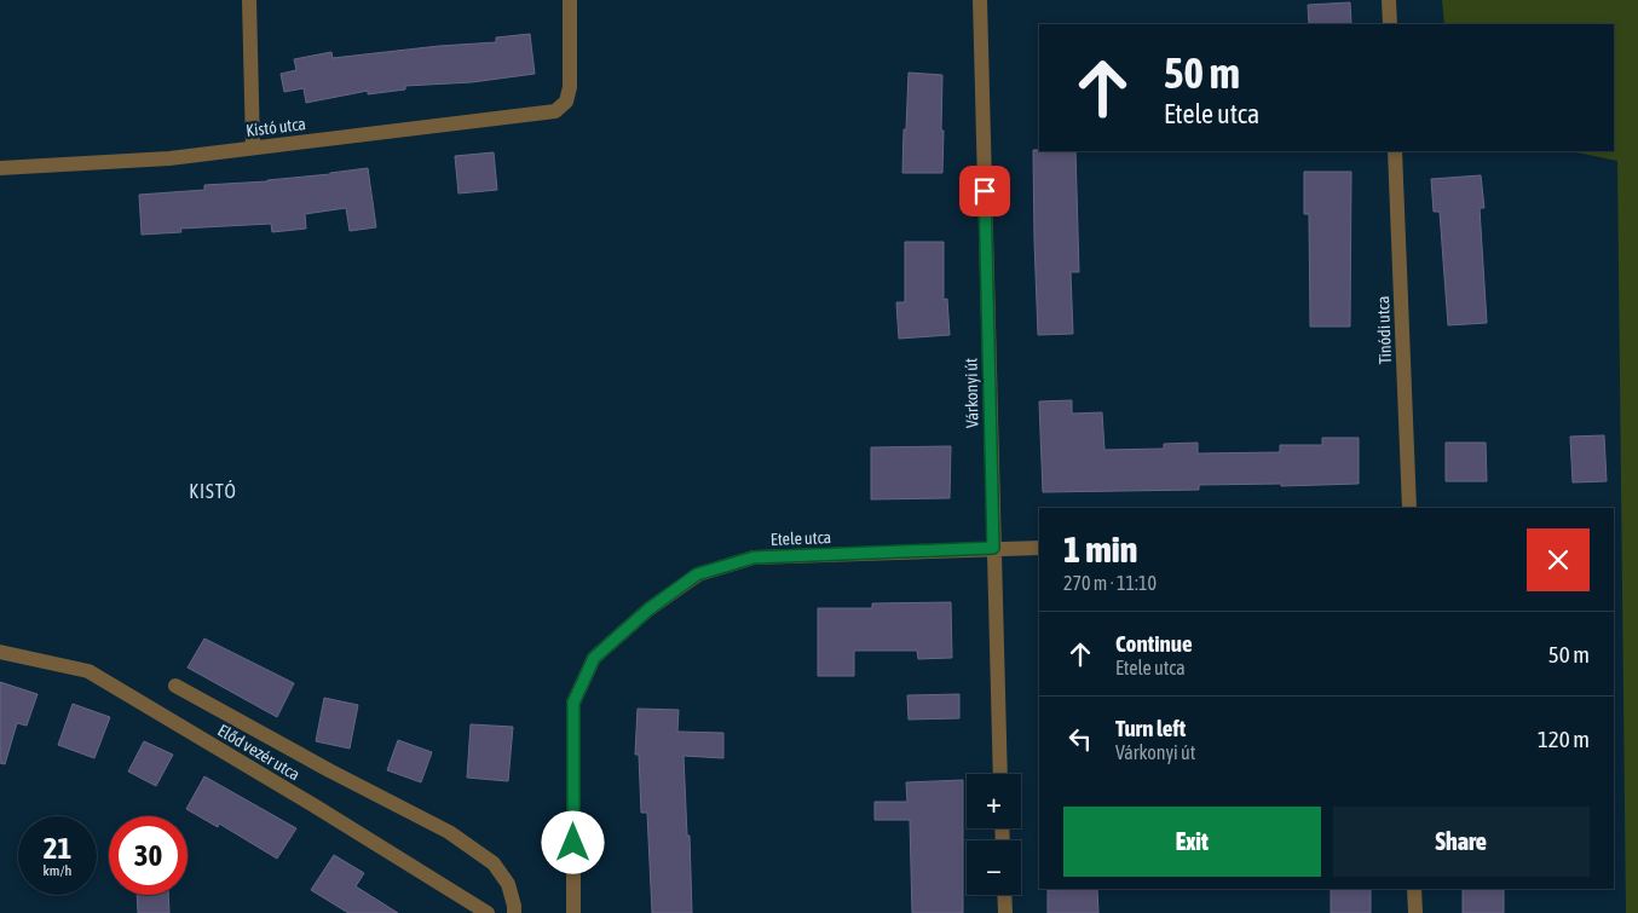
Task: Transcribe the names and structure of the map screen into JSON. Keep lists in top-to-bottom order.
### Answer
{
  "streets": {
    "street": [
      "Kistó utca",
      "Tinódi utca",
      "Várkonyi út",
      "Etele utca",
      "Előd vezér utca"
    ]
  },
  "crossings": [
    ["Várkonyi út", "Etele utca"]
  ],
  "districts": ["KISTÓ"],
  "page": {
    "turn": ["50 m", "Etele utca"],
    "heading": ["1 min", "270 m · 11:10"],
    "list": [
      {
        "name": "Continue",
        "note": "Etele utca",
        "value": "50 m"
      },
      {
        "name": "Turn left",
        "note": "Várkonyi út",
        "value": "120 m"
      }
    ],
    "map_buttons": ["+", "−"],
    "buttons": ["Exit", "Share"],
    "speed": "21 km/h",
    "limit": "30"
  }
}
